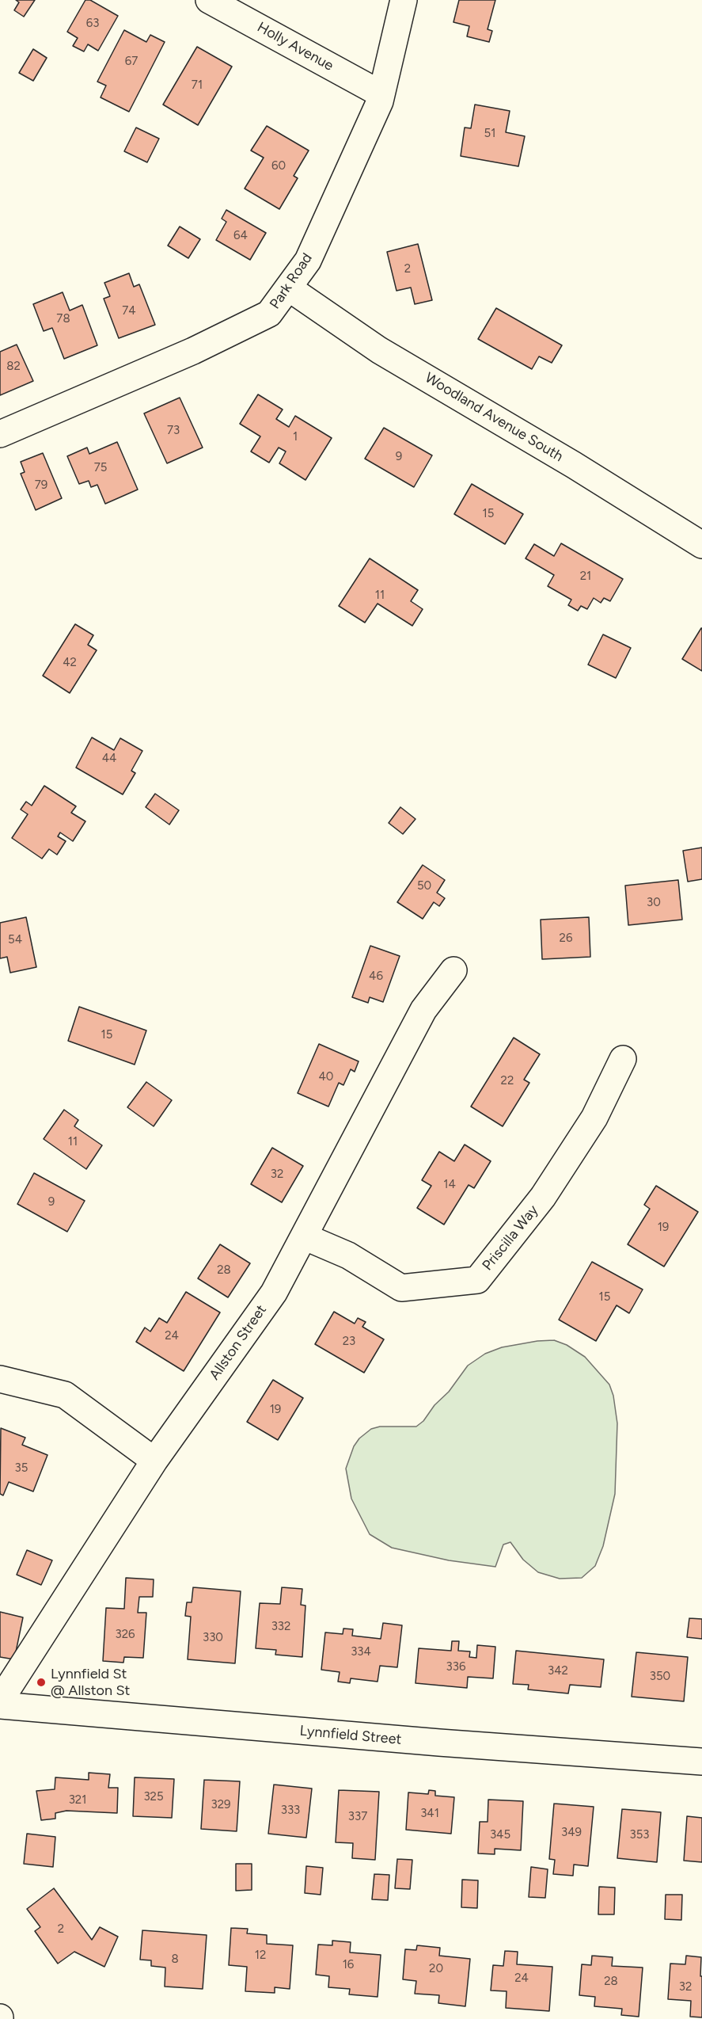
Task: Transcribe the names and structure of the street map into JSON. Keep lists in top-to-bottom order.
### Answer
{
  "streets": {
    "street": [
      "Holly Avenue",
      "Park Road",
      "Woodland Avenue South",
      "Priscilla Way",
      "Allston Street",
      "Lynnfield Street"
    ]
  },
  "crossings": [
    ["Holly Avenue", "Park Road"],
    ["Park Road", "Woodland Avenue South"],
    ["Priscilla Way", "Allston Street"]
  ],
  "places": ["Lynnfield St @ Allston St"],
  "house_numbers": [
    "63",
    "67",
    "71",
    "51",
    "60",
    "64",
    "2",
    "74",
    "78",
    "82",
    "73",
    "1",
    "9",
    "75",
    "79",
    "15",
    "21",
    "11",
    "42",
    "44",
    "50",
    "30",
    "26",
    "54",
    "46",
    "15",
    "40",
    "22",
    "11",
    "32",
    "14",
    "9",
    "19",
    "28",
    "15",
    "24",
    "23",
    "19",
    "35",
    "332",
    "326",
    "330",
    "334",
    "336",
    "342",
    "350",
    "325",
    "321",
    "329",
    "333",
    "341",
    "337",
    "349",
    "345",
    "353",
    "2",
    "12",
    "8",
    "16",
    "20",
    "24",
    "28",
    "32"
  ]
}
